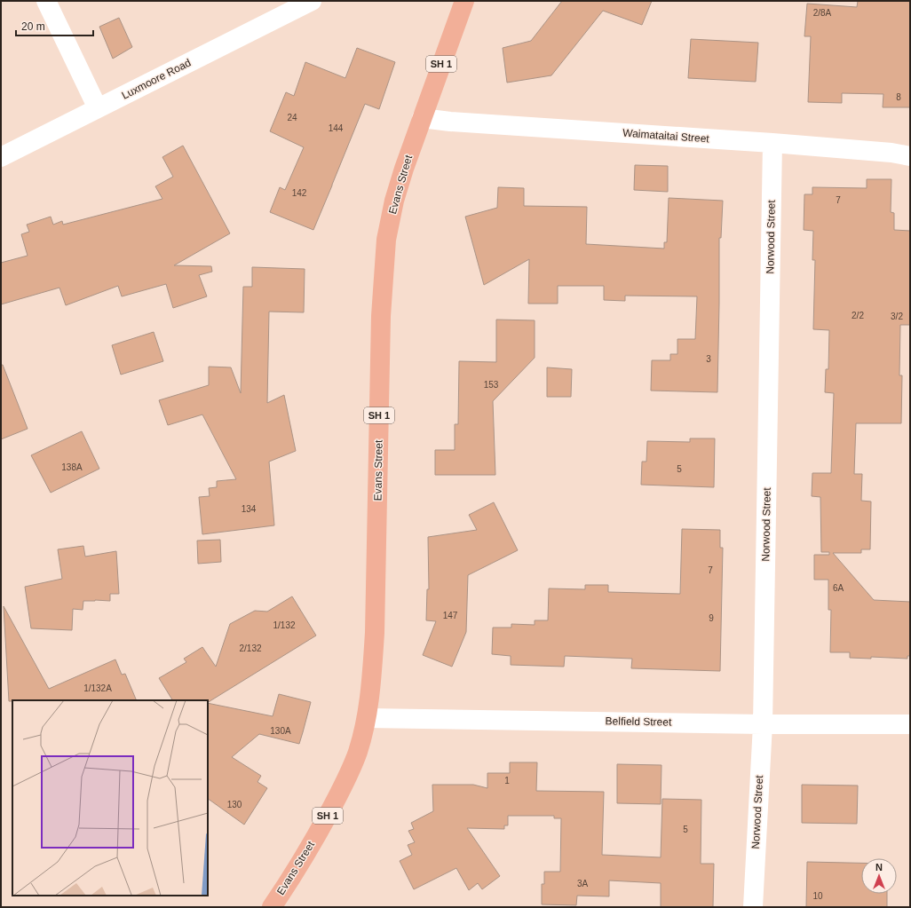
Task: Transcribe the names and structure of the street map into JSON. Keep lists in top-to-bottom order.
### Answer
{
  "streets": {
    "highway": ["SH 1", "Evans Street"],
    "street": [
      "Luxmoore Road",
      "Waimataitai Street",
      "Norwood Street",
      "Belfield Street"
    ]
  },
  "crossings": [
    ["Waimataitai Street", "Evans Street"],
    ["Waimataitai Street", "Norwood Street"],
    ["Evans Street", "Belfield Street"],
    ["Norwood Street", "Belfield Street"]
  ],
  "house_numbers": [
    "2/8A",
    "8",
    "24",
    "144",
    "142",
    "7",
    "2/2",
    "3/2",
    "3",
    "153",
    "138A",
    "5",
    "134",
    "7",
    "6A",
    "147",
    "9",
    "1/132",
    "2/132",
    "1/132A",
    "130A",
    "1",
    "130",
    "5",
    "3A",
    "10"
  ],
  "scale_bar": "20 m",
  "north": "top"
}
